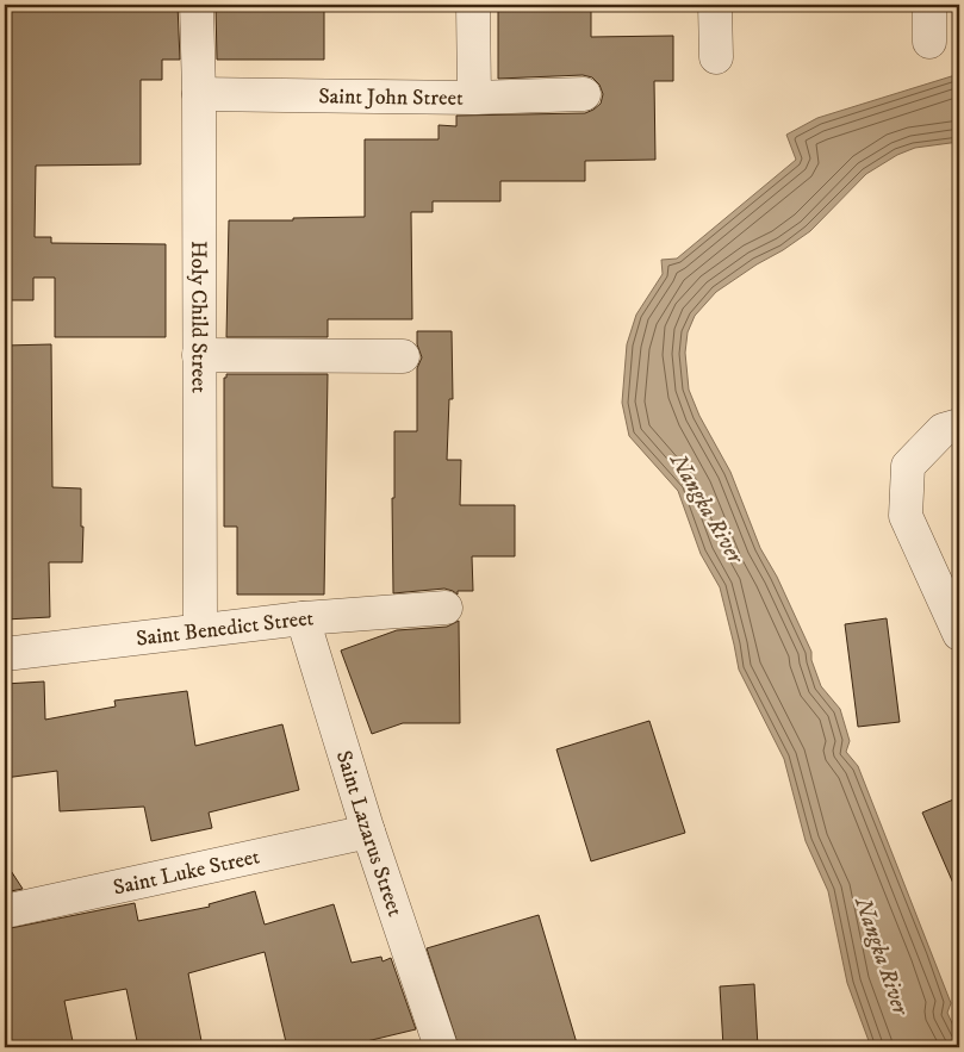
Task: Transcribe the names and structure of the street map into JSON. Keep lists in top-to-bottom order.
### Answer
{
  "streets": {
    "street": [
      "Saint John Street",
      "Holy Child Street",
      "Saint Benedict Street",
      "Saint Lazarus Street",
      "Saint Luke Street"
    ]
  },
  "crossings": [
    ["Saint John Street", "Holy Child Street"],
    ["Holy Child Street", "Saint Benedict Street"],
    ["Saint Benedict Street", "Saint Lazarus Street"],
    ["Saint Lazarus Street", "Saint Luke Street"]
  ],
  "water": ["Nangka River"]
}
